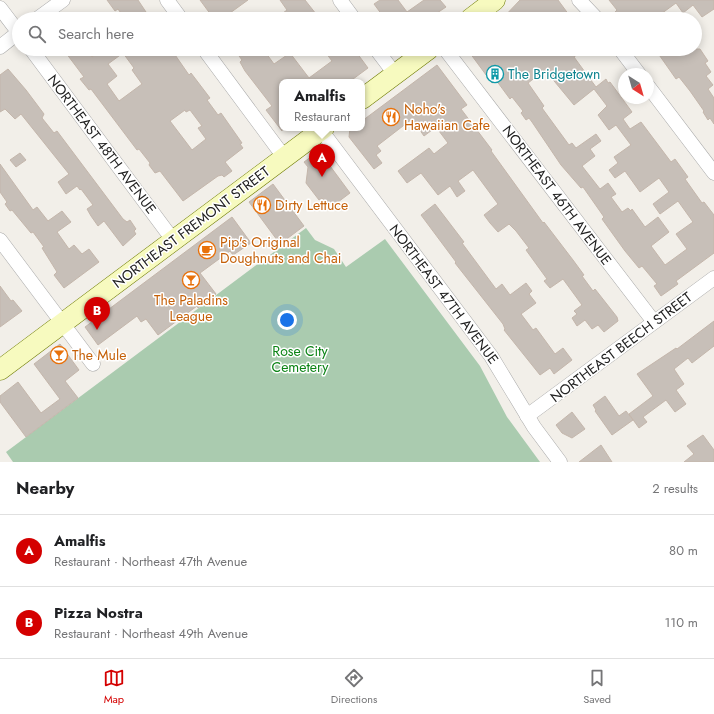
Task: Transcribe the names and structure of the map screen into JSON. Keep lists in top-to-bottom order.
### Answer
{
  "streets": {
    "main road": ["NORTHEAST FREMONT STREET"],
    "street": [
      "NORTHEAST 48TH AVENUE",
      "NORTHEAST 46TH AVENUE",
      "NORTHEAST 47TH AVENUE",
      "NORTHEAST BEECH STREET"
    ]
  },
  "crossings": [
    ["NORTHEAST 48TH AVENUE", "NORTHEAST FREMONT STREET"],
    ["NORTHEAST 46TH AVENUE", "NORTHEAST BEECH STREET"],
    ["NORTHEAST 47TH AVENUE", "NORTHEAST BEECH STREET"]
  ],
  "parks": ["Rose City Cemetery"],
  "places": {
    "building": ["The Bridgetown"],
    "restaurant": ["Noho's Hawaiian Cafe", "Dirty Lettuce"],
    "cafe": ["Pip's Original Doughnuts and Chai"],
    "bar": ["The Paladins League", "The Mule"]
  },
  "north": "bottom right",
  "page": {
    "search": "Search here",
    "popup": ["Amalfis", "Restaurant"],
    "pins": ["A", "B"],
    "heading": ["Nearby", "2 results"],
    "list": [
      {
        "mark": "A",
        "name": "Amalfis",
        "note": "Restaurant · Northeast 47th Avenue",
        "value": "80 m"
      },
      {
        "mark": "B",
        "name": "Pizza Nostra",
        "note": "Restaurant · Northeast 49th Avenue",
        "value": "110 m"
      }
    ],
    "nav": ["Map", "Directions", "Saved"]
  }
}
